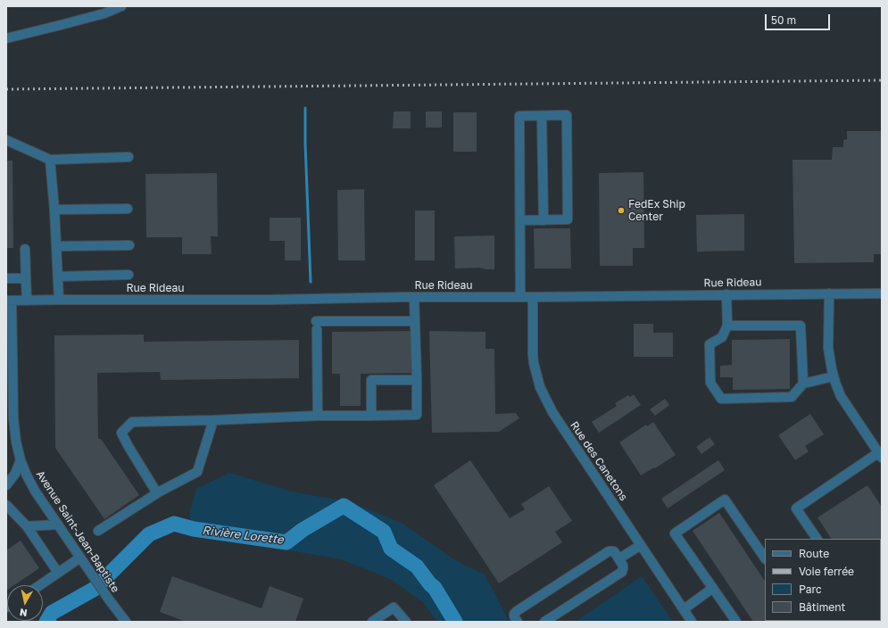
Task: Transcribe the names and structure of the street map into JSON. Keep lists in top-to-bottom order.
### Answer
{
  "streets": {
    "street": ["Rue Rideau", "Rue des Canetons", "Avenue Saint-Jean-Baptiste"]
  },
  "crossings": [
    ["Rue Rideau", "Rue des Canetons"],
    ["Rue Rideau", "Avenue Saint-Jean-Baptiste"]
  ],
  "water": ["Rivière Lorette"],
  "places": ["FedEx Ship Center"],
  "legend": [
    "Route",
    "Voie ferrée",
    "Parc",
    "Bâtiment"
  ],
  "scale_bar": "50 m",
  "north": "bottom"
}
